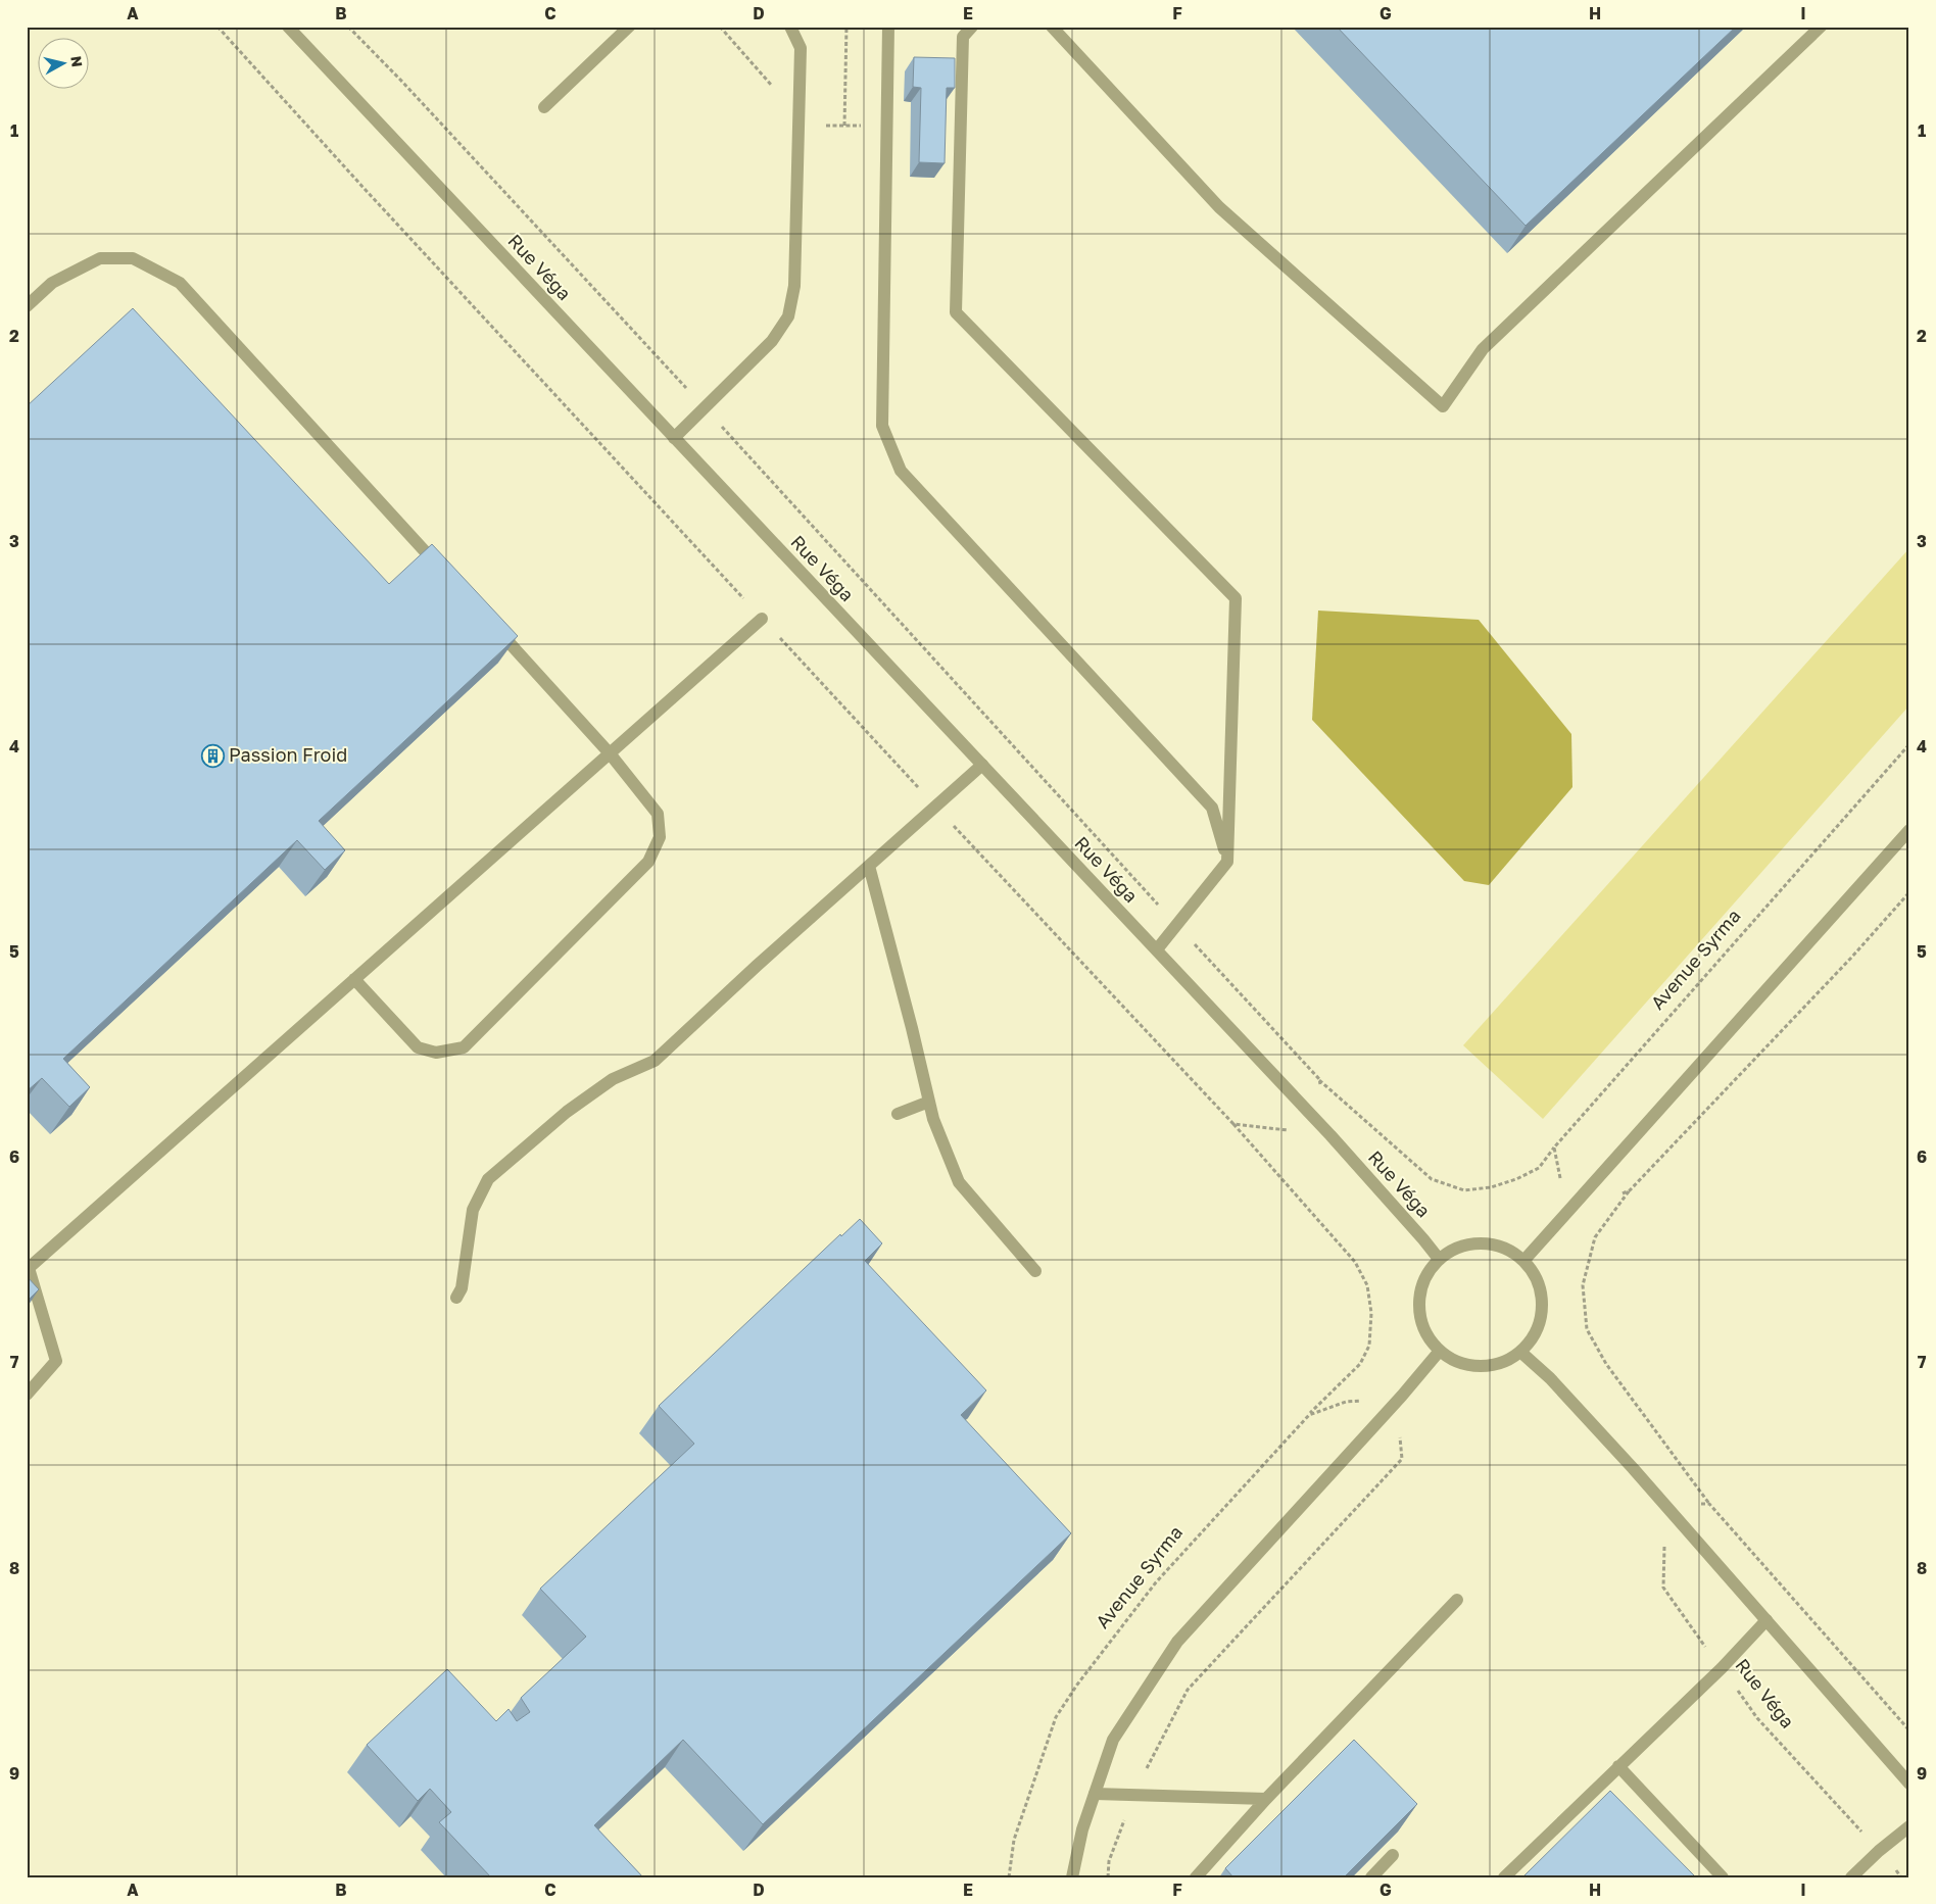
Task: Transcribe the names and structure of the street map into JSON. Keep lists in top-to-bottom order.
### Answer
{
  "streets": {
    "street": ["Rue Véga"],
    "path": ["Avenue Syrma"]
  },
  "crossings": [
    ["Rue Véga", "Avenue Syrma"]
  ],
  "places": {
    "building": ["Passion Froid"]
  },
  "north": "right",
  "grid": {
    "columns": [
      "A",
      "B",
      "C",
      "D",
      "E",
      "F",
      "G",
      "H",
      "I"
    ],
    "rows": [
      "1",
      "2",
      "3",
      "4",
      "5",
      "6",
      "7",
      "8",
      "9"
    ]
  }
}
